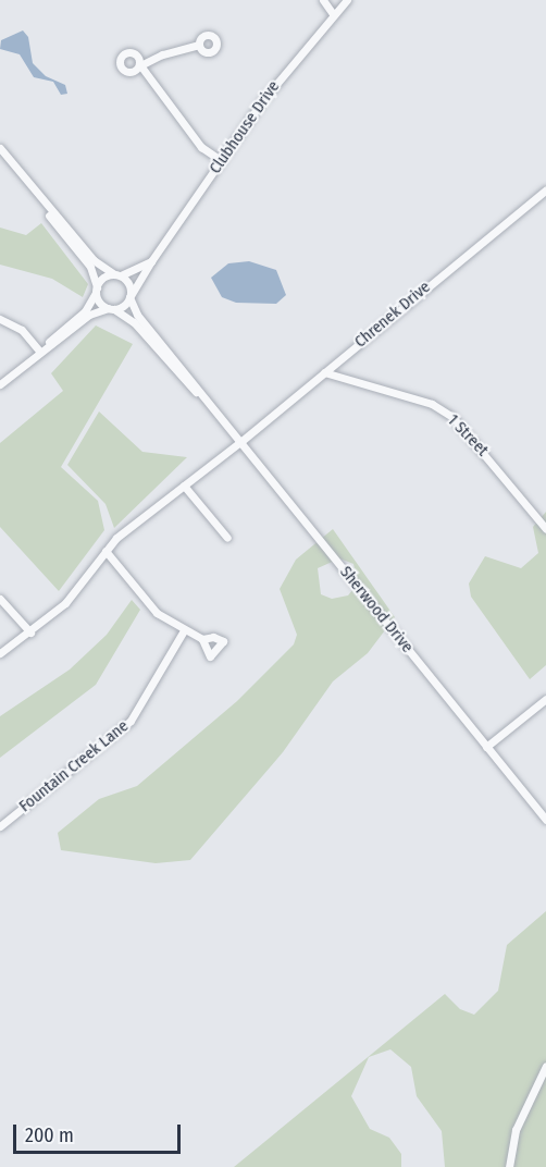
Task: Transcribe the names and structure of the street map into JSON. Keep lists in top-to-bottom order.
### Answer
{
  "streets": {
    "street": [
      "Clubhouse Drive",
      "Chrenek Drive",
      "1 Street",
      "Sherwood Drive",
      "Fountain Creek Lane"
    ]
  },
  "crossings": [
    ["Clubhouse Drive", "Sherwood Drive"],
    ["Chrenek Drive", "1 Street"],
    ["Chrenek Drive", "Sherwood Drive"]
  ],
  "scale_bar": "200 m"
}
